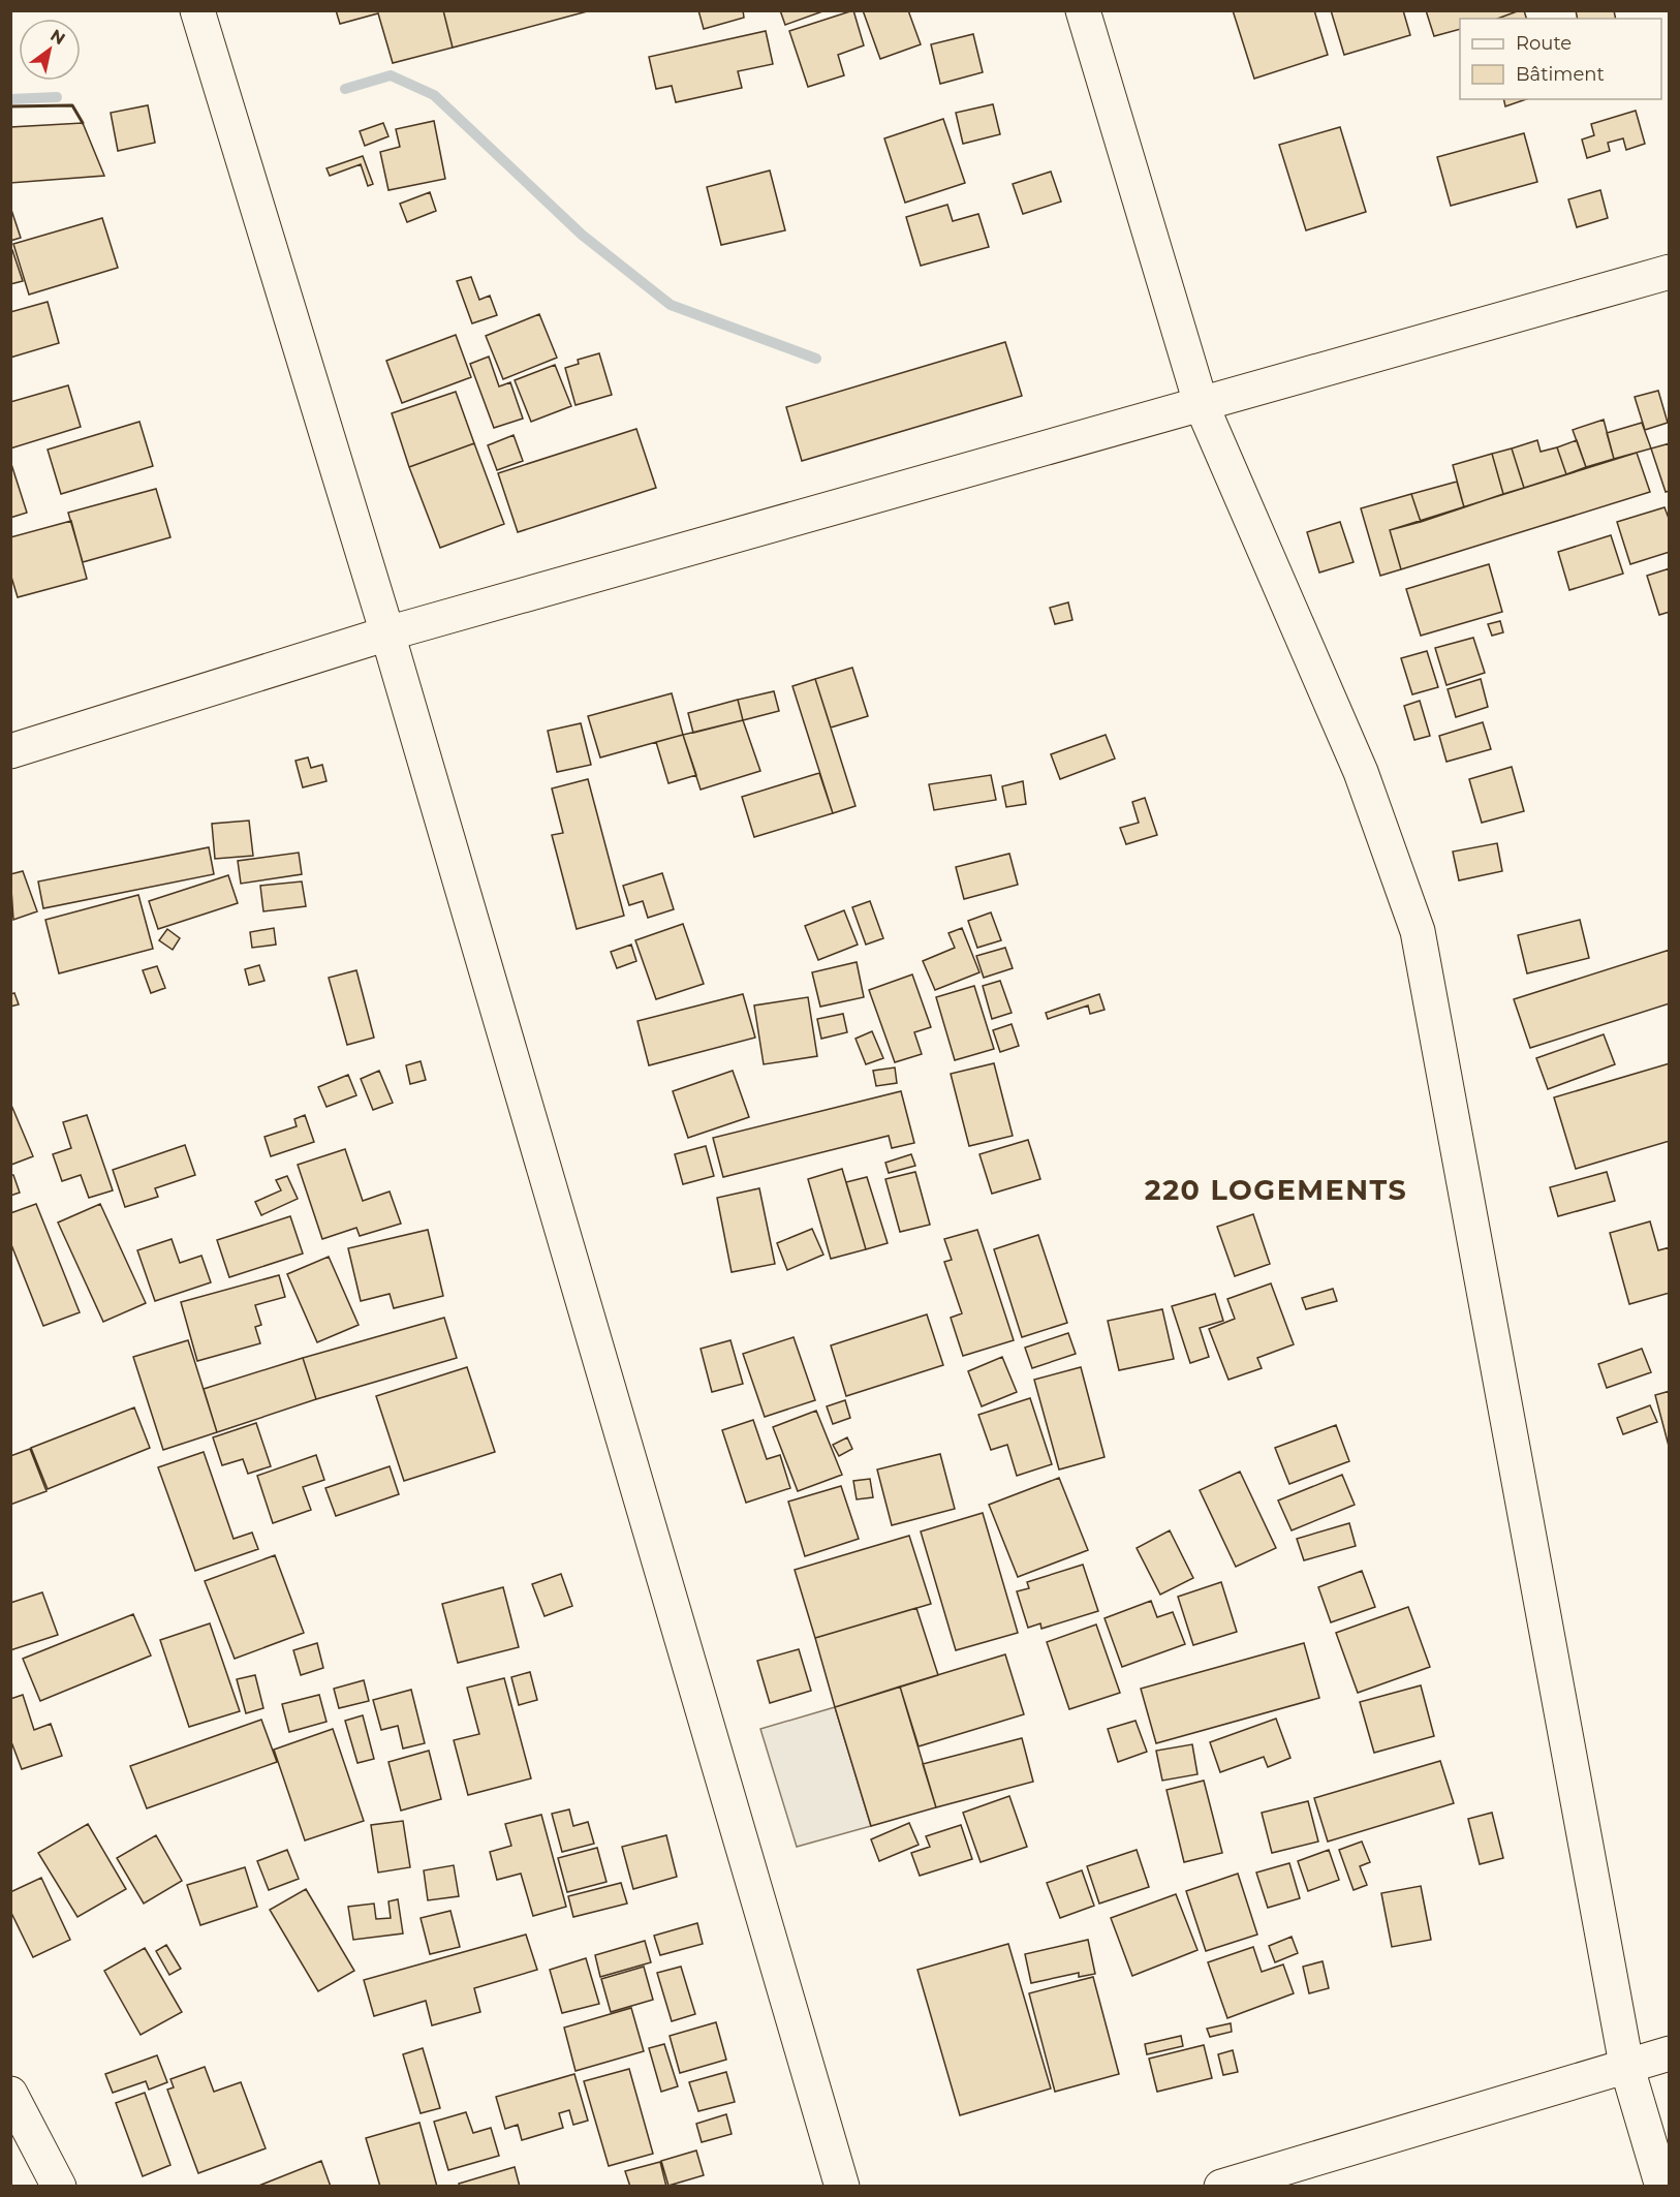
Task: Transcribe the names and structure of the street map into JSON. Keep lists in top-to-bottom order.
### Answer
{
  "districts": ["220 LOGEMENTS"],
  "legend": ["Route", "Bâtiment"],
  "north": "top right"
}
